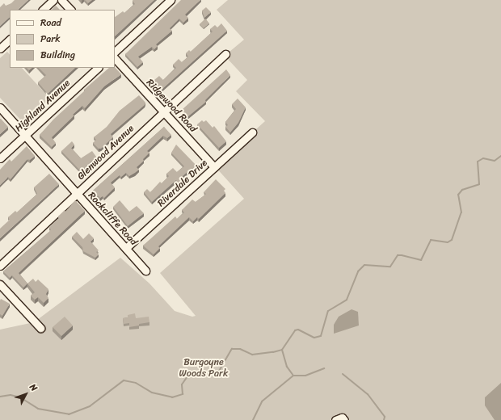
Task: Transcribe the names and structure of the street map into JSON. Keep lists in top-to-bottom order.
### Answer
{
  "streets": {
    "street": [
      "Highland Avenue",
      "Ridgewood Road",
      "Glenwood Avenue",
      "Riverdale Drive",
      "Rockcliffe Road"
    ]
  },
  "crossings": [
    ["Highland Avenue", "Rockcliffe Road"],
    ["Ridgewood Road", "Glenwood Avenue"],
    ["Ridgewood Road", "Riverdale Drive"],
    ["Glenwood Avenue", "Rockcliffe Road"],
    ["Riverdale Drive", "Rockcliffe Road"]
  ],
  "parks": ["Burgoyne Woods Park"],
  "legend": ["Road", "Park", "Building"],
  "north": "top right"
}
